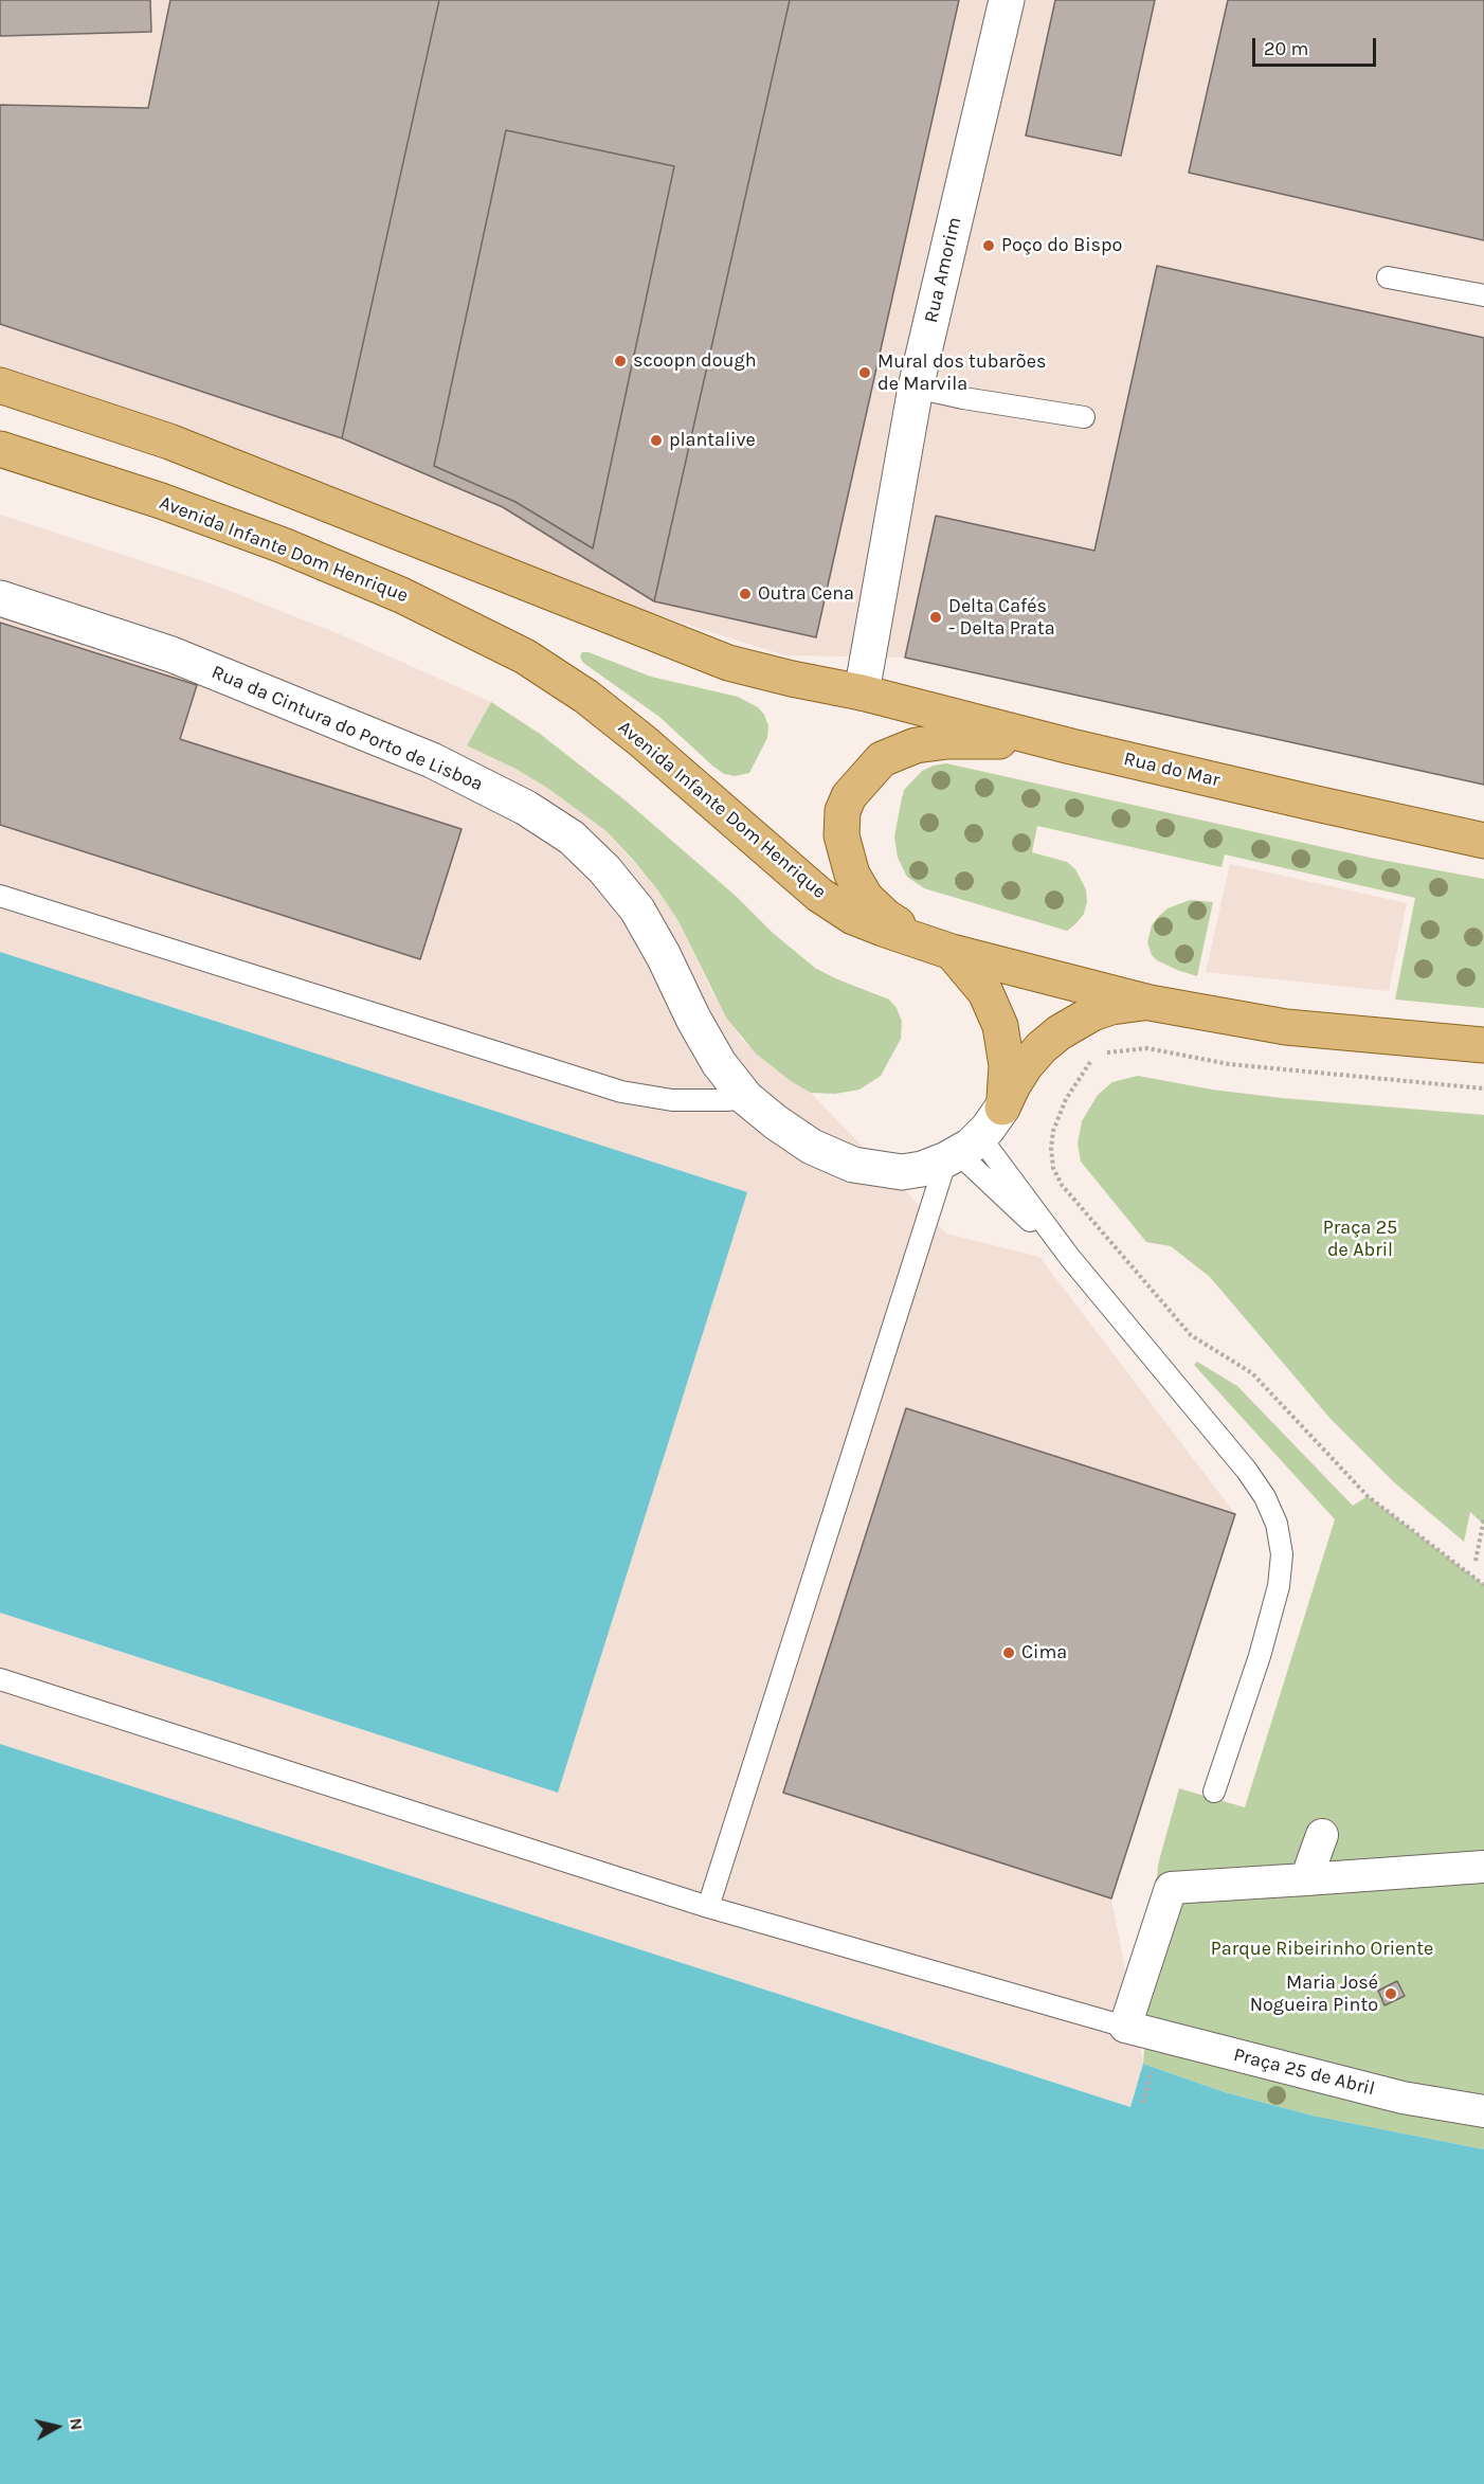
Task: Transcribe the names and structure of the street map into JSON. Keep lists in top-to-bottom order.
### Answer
{
  "streets": {
    "main road": ["Avenida Infante Dom Henrique", "Rua do Mar"],
    "street": ["Rua Amorim", "Rua da Cintura do Porto de Lisboa", "Praça 25 de Abril"]
  },
  "crossings": [
    ["Rua Amorim", "Rua do Mar"]
  ],
  "parks": ["Praça 25 de Abril", "Parque Ribeirinho Oriente"],
  "places": [
    "Poço do Bispo",
    "scoopn dough",
    "Mural dos tubarões de Marvila",
    "plantalive",
    "Outra Cena",
    "Delta Cafés - Delta Prata",
    "Cima",
    "Maria José Nogueira Pinto"
  ],
  "scale_bar": "20 m",
  "north": "right"
}
